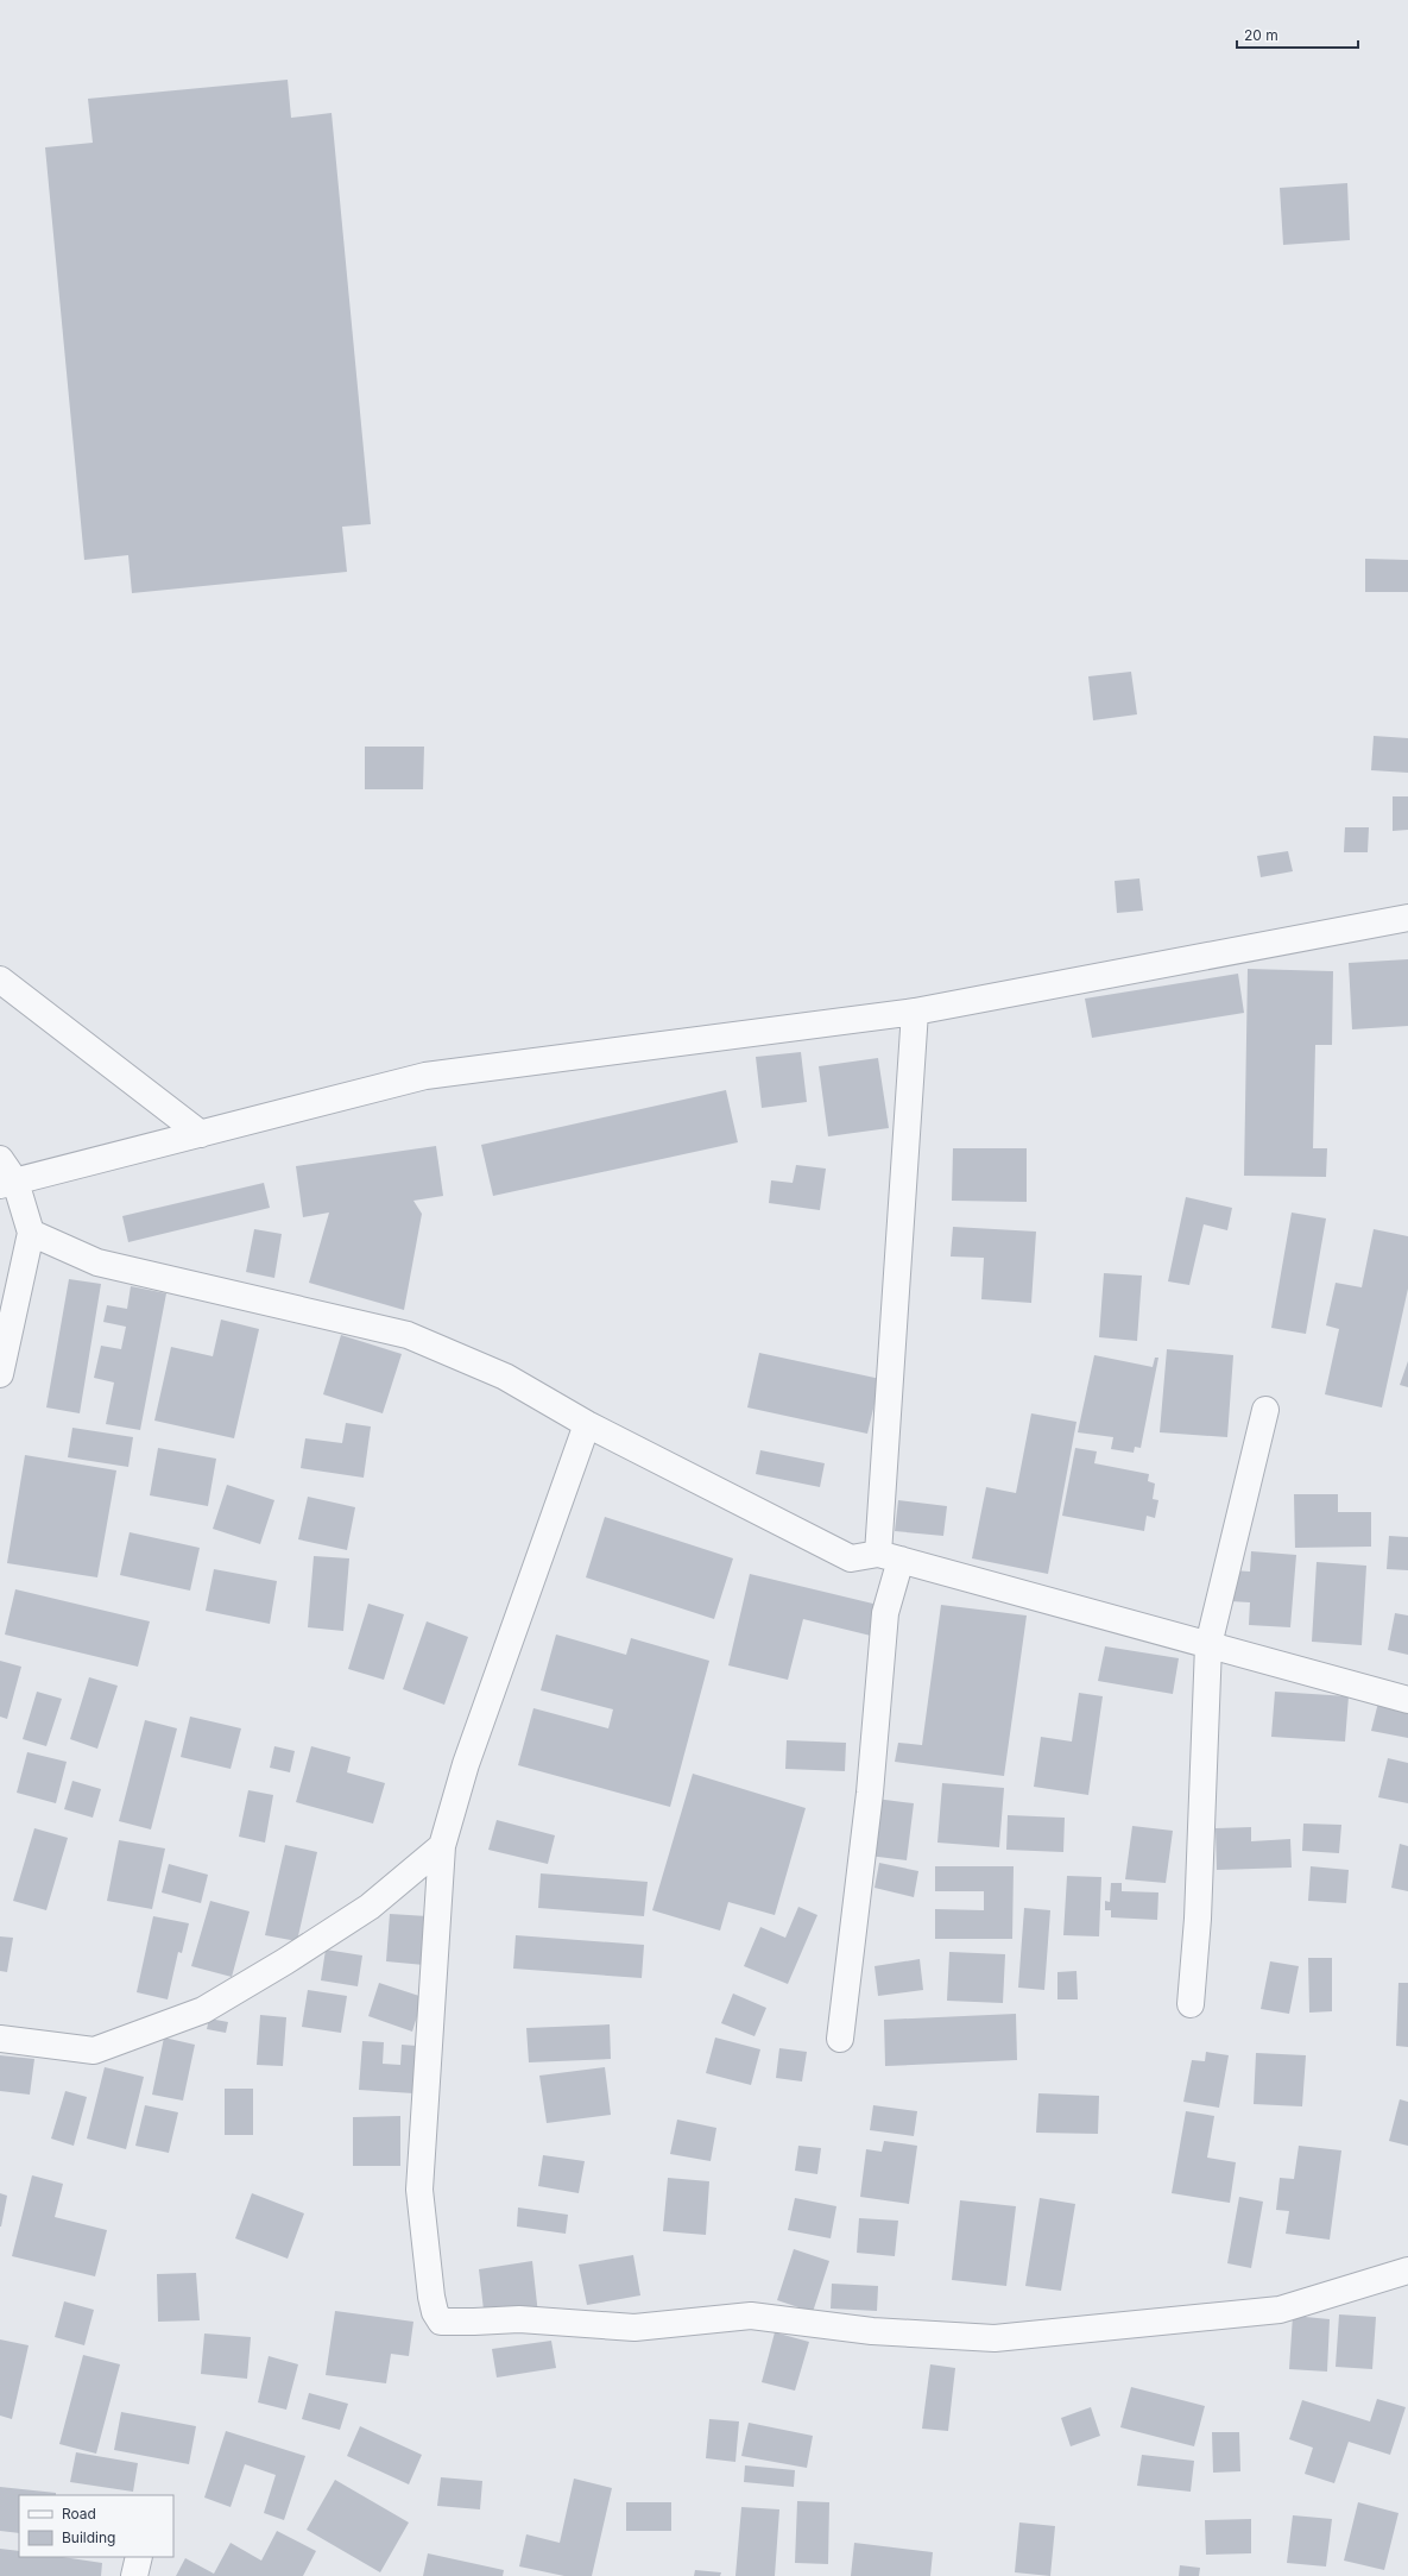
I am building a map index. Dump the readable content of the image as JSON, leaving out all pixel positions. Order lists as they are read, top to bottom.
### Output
{
  "legend": ["Road", "Building"],
  "scale_bar": "20 m"
}
